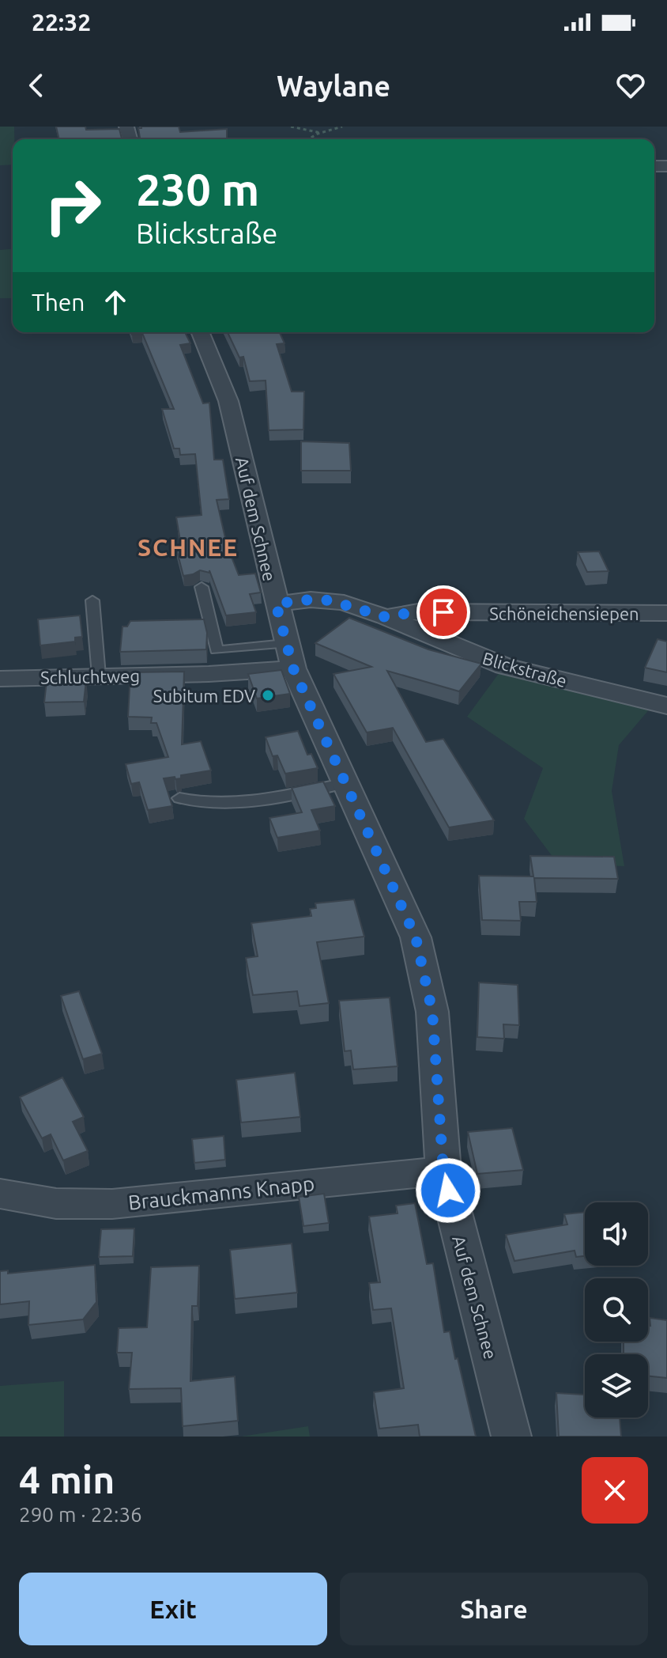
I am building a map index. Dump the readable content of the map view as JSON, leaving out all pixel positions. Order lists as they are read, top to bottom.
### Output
{
  "streets": {
    "street": [
      "Auf dem Schnee",
      "Schöneichensiepen",
      "Blickstraße",
      "Schluchtweg",
      "Brauckmanns Knapp"
    ]
  },
  "crossings": [
    ["Auf dem Schnee", "Blickstraße"],
    ["Auf dem Schnee", "Schluchtweg"],
    ["Auf dem Schnee", "Brauckmanns Knapp"],
    ["Schöneichensiepen", "Blickstraße"]
  ],
  "districts": ["SCHNEE"],
  "places": ["Subitum EDV"],
  "page": {
    "status": "22:32",
    "header": "Waylane",
    "turn": ["230 m", "Blickstraße"],
    "then": "Then",
    "heading": ["4 min", "290 m · 22:36"],
    "buttons": ["Exit", "Share"]
  }
}
